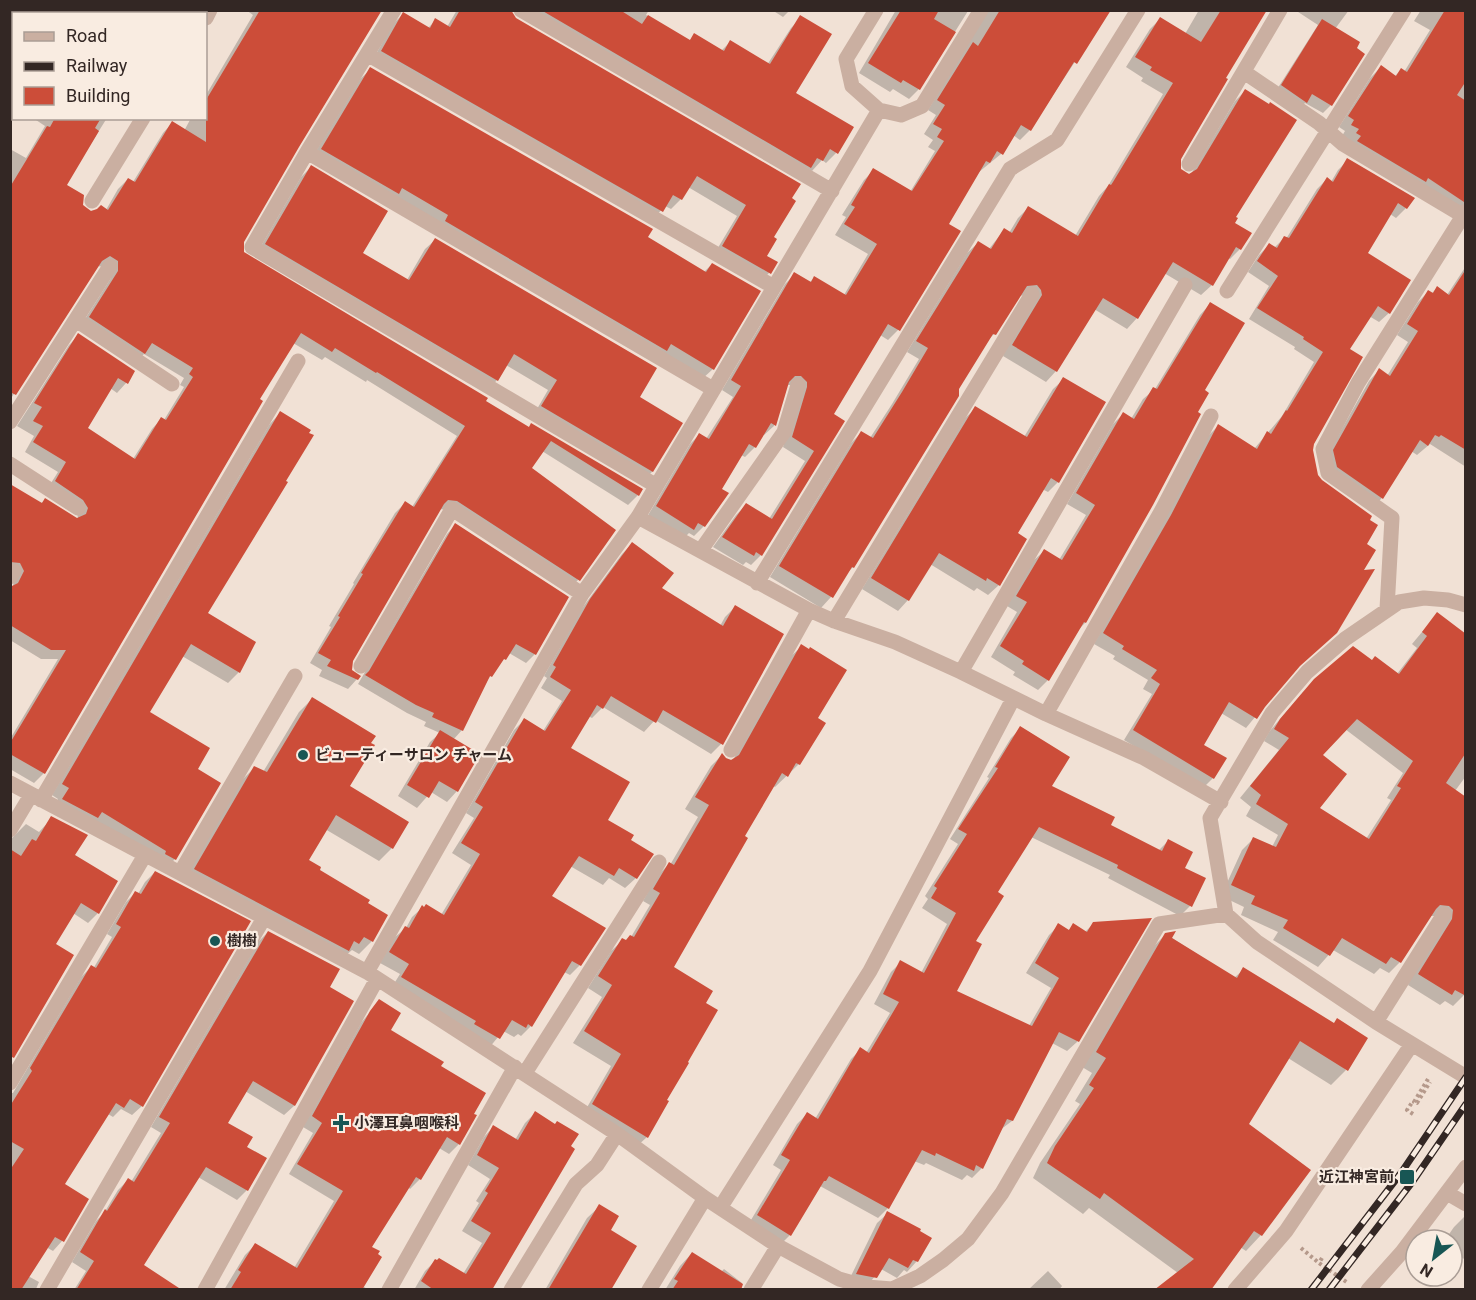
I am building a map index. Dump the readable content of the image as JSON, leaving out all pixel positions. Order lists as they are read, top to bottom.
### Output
{
  "places": {
    "other": ["ビューティーサロン チャーム", "樹樹"],
    "health": ["小澤耳鼻咽喉科"],
    "transit": ["近江神宮前"]
  },
  "legend": ["Road", "Railway", "Building"],
  "north": "bottom left"
}
